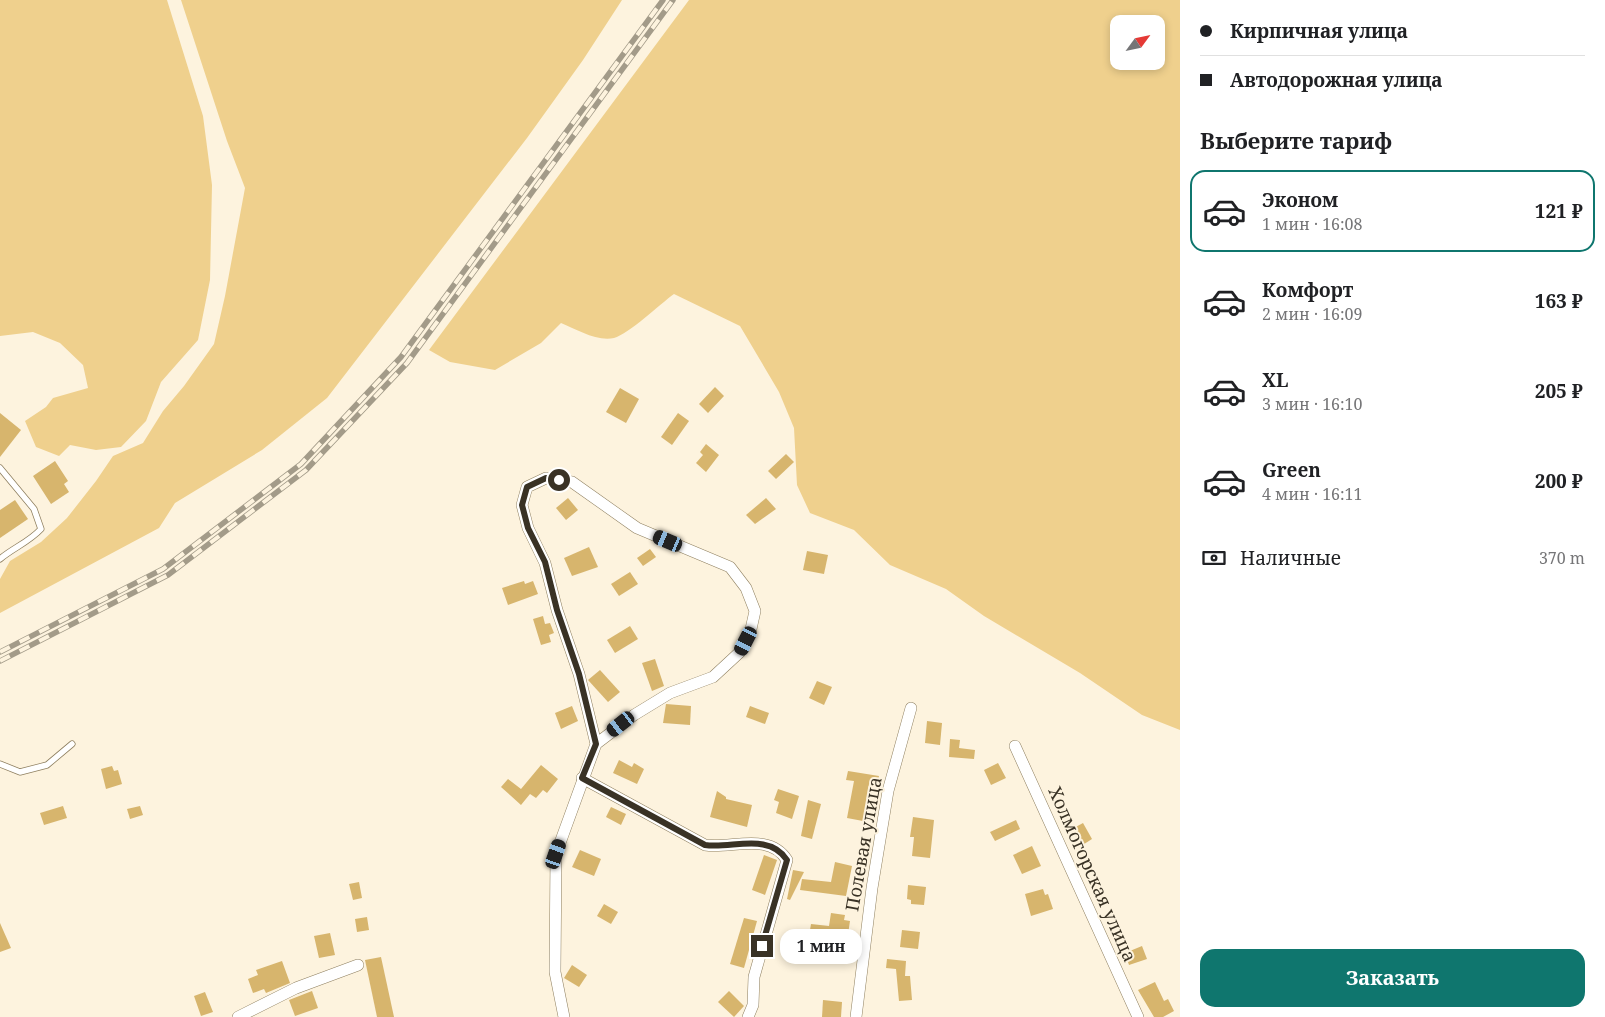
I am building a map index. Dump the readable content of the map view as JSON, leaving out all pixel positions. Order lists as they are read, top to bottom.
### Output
{
  "streets": {
    "street": ["Полевая улица", "Холмогорская улица"]
  },
  "north": "top right",
  "page": {
    "banner": ["Кирпичная улица", "Автодорожная улица"],
    "heading": "Выберите тариф",
    "list": [
      {
        "name": "Эконом",
        "note": "1 мин · 16:08",
        "value": "121 ₽"
      },
      {
        "name": "Комфорт",
        "note": "2 мин · 16:09",
        "value": "163 ₽"
      },
      {
        "name": "XL",
        "note": "3 мин · 16:10",
        "value": "205 ₽"
      },
      {
        "name": "Green",
        "note": "4 мин · 16:11",
        "value": "200 ₽"
      }
    ],
    "pay": ["Наличные", "370 m"],
    "bubble": "1 мин",
    "buttons": "Заказать"
  }
}
